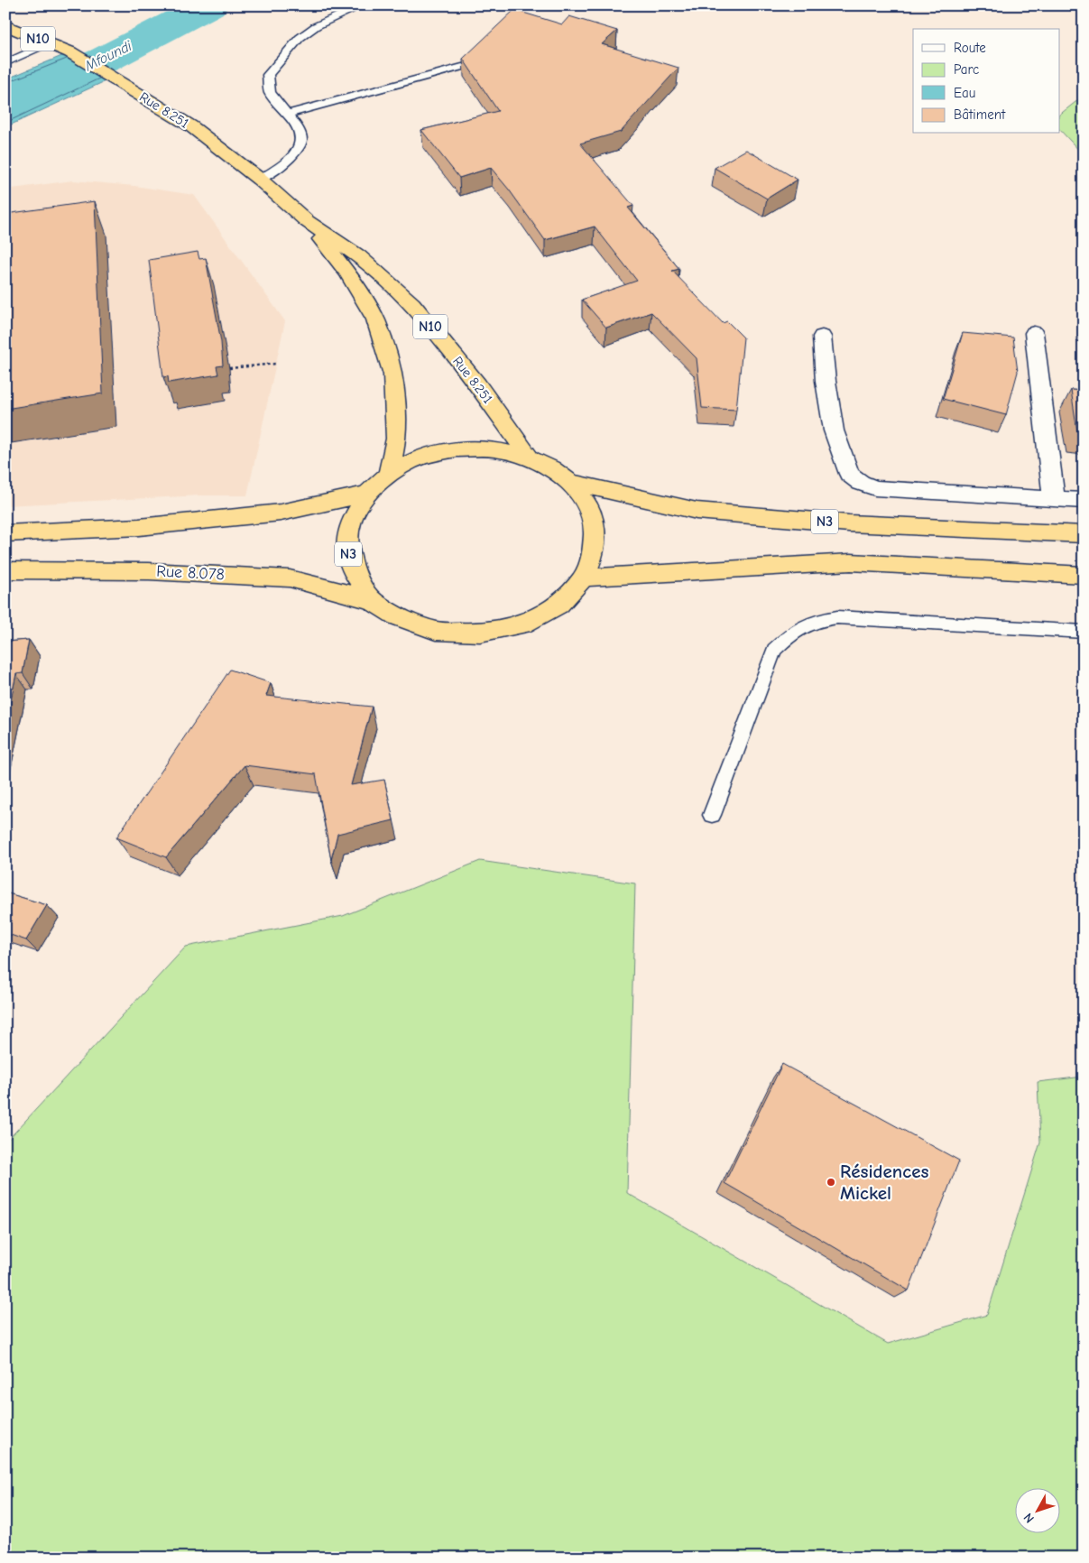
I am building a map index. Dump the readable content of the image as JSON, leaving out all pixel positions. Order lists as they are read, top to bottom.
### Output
{
  "streets": {
    "highway": [
      "N10",
      "Rue 8.251",
      "N3",
      "Rue 8.078"
    ]
  },
  "crossings": [
    ["Rue 8.251", "N3"],
    ["N3", "Rue 8.078"]
  ],
  "water": ["Mfoundi"],
  "places": ["Résidences Mickel"],
  "legend": [
    "Route",
    "Parc",
    "Eau",
    "Bâtiment"
  ],
  "north": "bottom left"
}
